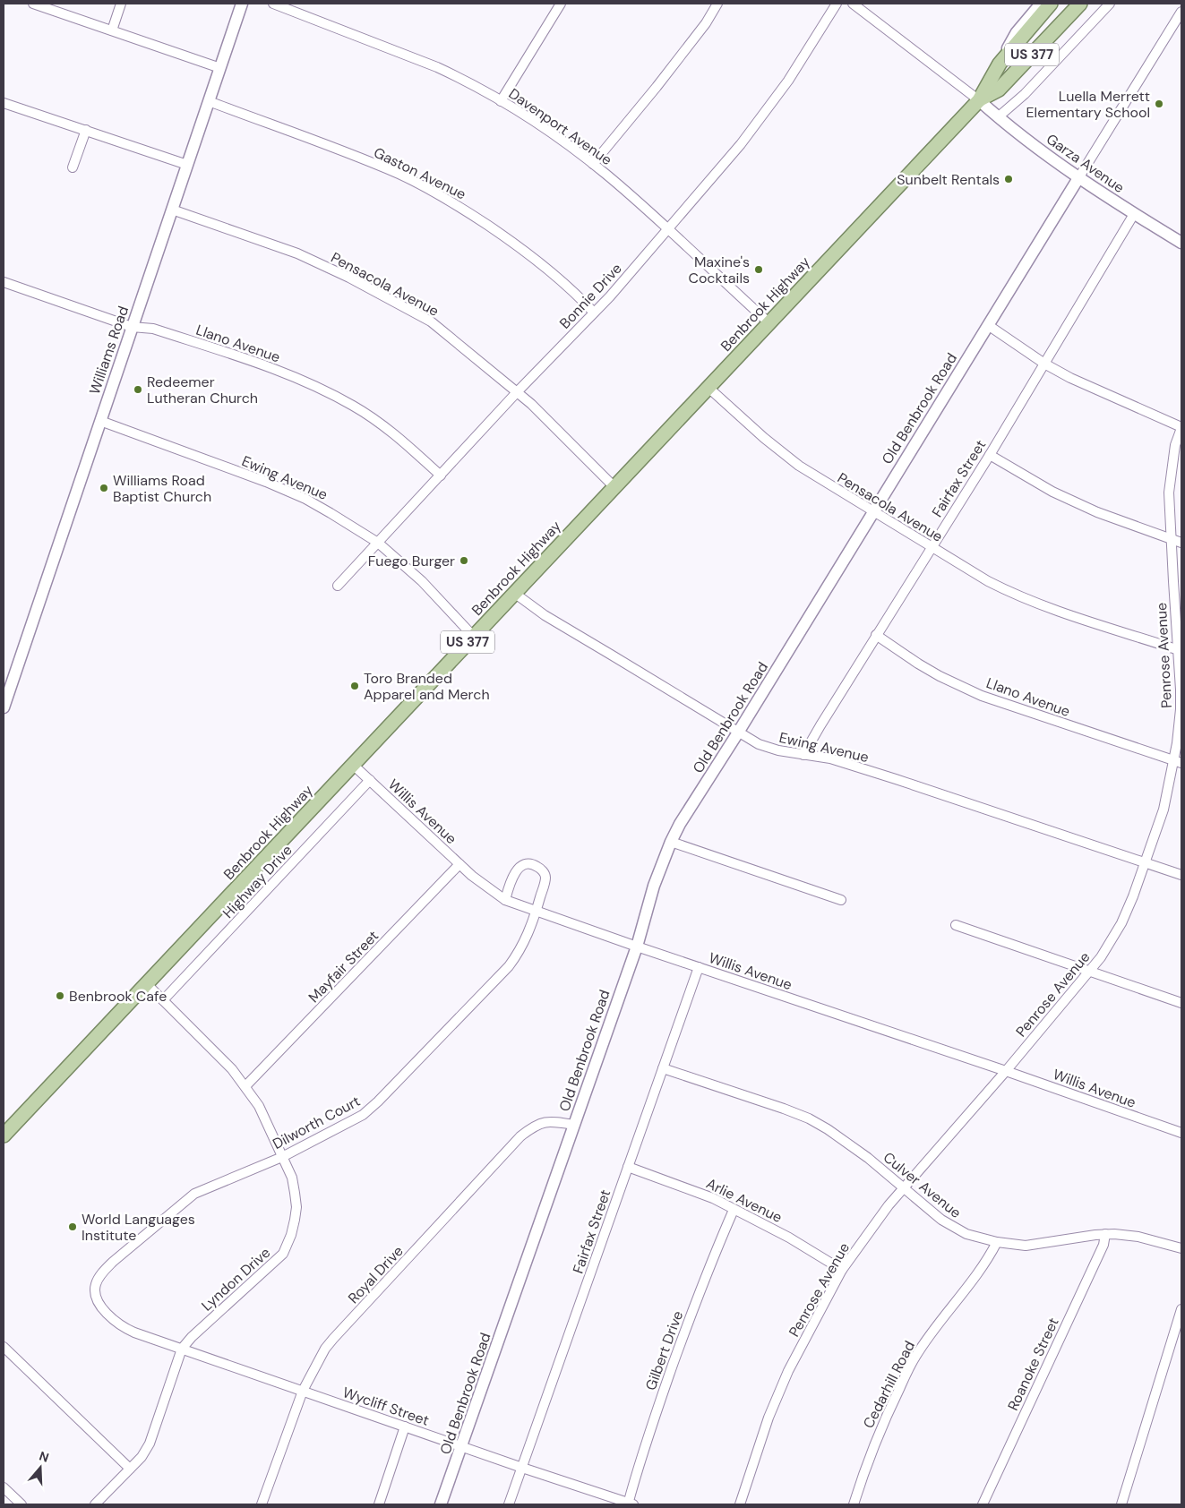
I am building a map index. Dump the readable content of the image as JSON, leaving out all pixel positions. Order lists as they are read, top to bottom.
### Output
{
  "streets": {
    "main road": ["US 377", "Benbrook Highway"],
    "street": [
      "Davenport Avenue",
      "Garza Avenue",
      "Gaston Avenue",
      "Pensacola Avenue",
      "Bonnie Drive",
      "Llano Avenue",
      "Williams Road",
      "Old Benbrook Road",
      "Ewing Avenue",
      "Fairfax Street",
      "Penrose Avenue",
      "Willis Avenue",
      "Highway Drive",
      "Mayfair Street",
      "Dilworth Court",
      "Culver Avenue",
      "Arlie Avenue",
      "Royal Drive",
      "Lyndon Drive",
      "Gilbert Drive",
      "Roanoke Street",
      "Cedarhill Road",
      "Wycliff Street"
    ]
  },
  "crossings": [
    ["Davenport Avenue", "Bonnie Drive"],
    ["Davenport Avenue", "Benbrook Highway"],
    ["Garza Avenue", "Benbrook Highway"],
    ["Garza Avenue", "Old Benbrook Road"],
    ["Garza Avenue", "Fairfax Street"],
    ["Gaston Avenue", "Bonnie Drive"],
    ["Gaston Avenue", "Williams Road"],
    ["Pensacola Avenue", "Bonnie Drive"],
    ["Pensacola Avenue", "Benbrook Highway"],
    ["Pensacola Avenue", "Williams Road"],
    ["Pensacola Avenue", "Old Benbrook Road"],
    ["Pensacola Avenue", "Fairfax Street"],
    ["Pensacola Avenue", "Penrose Avenue"],
    ["Bonnie Drive", "Llano Avenue"],
    ["Bonnie Drive", "Ewing Avenue"],
    ["Benbrook Highway", "Ewing Avenue"],
    ["Benbrook Highway", "Willis Avenue"],
    ["Benbrook Highway", "Lyndon Drive"],
    ["Llano Avenue", "Williams Road"],
    ["Llano Avenue", "Fairfax Street"],
    ["Llano Avenue", "Penrose Avenue"],
    ["Williams Road", "Ewing Avenue"],
    ["Old Benbrook Road", "Ewing Avenue"],
    ["Old Benbrook Road", "Willis Avenue"],
    ["Old Benbrook Road", "Royal Drive"],
    ["Old Benbrook Road", "Wycliff Street"],
    ["Ewing Avenue", "Fairfax Street"],
    ["Ewing Avenue", "Penrose Avenue"],
    ["Fairfax Street", "Willis Avenue"],
    ["Fairfax Street", "Culver Avenue"],
    ["Fairfax Street", "Arlie Avenue"],
    ["Fairfax Street", "Wycliff Street"],
    ["Penrose Avenue", "Willis Avenue"],
    ["Penrose Avenue", "Culver Avenue"],
    ["Penrose Avenue", "Arlie Avenue"],
    ["Willis Avenue", "Highway Drive"],
    ["Willis Avenue", "Mayfair Street"],
    ["Willis Avenue", "Dilworth Court"],
    ["Highway Drive", "Lyndon Drive"],
    ["Mayfair Street", "Lyndon Drive"],
    ["Dilworth Court", "Lyndon Drive"],
    ["Dilworth Court", "Wycliff Street"],
    ["Culver Avenue", "Roanoke Street"],
    ["Culver Avenue", "Cedarhill Road"],
    ["Arlie Avenue", "Gilbert Drive"],
    ["Royal Drive", "Wycliff Street"],
    ["Lyndon Drive", "Wycliff Street"],
    ["Gilbert Drive", "Wycliff Street"]
  ],
  "places": [
    "Luella Merrett Elementary School",
    "Sunbelt Rentals",
    "Maxine's Cocktails",
    "Redeemer Lutheran Church",
    "Williams Road Baptist Church",
    "Fuego Burger",
    "Toro Branded Apparel and Merch",
    "Benbrook Cafe",
    "World Languages Institute"
  ],
  "north": "top"
}
